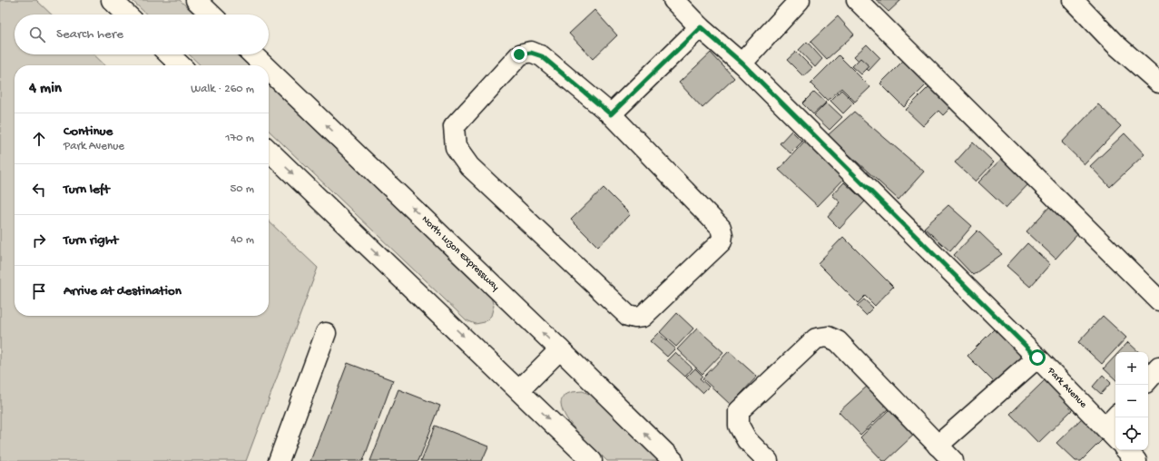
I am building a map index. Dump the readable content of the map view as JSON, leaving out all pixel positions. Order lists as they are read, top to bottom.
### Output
{
  "streets": {
    "main road": ["North Luzon Expressway", "Park Avenue"]
  },
  "page": {
    "search": "Search here",
    "heading": ["4 min", "Walk · 260 m"],
    "list": [
      ["Continue", "Park Avenue", "170 m"],
      ["Turn left", "50 m"],
      ["Turn right", "40 m"],
      "Arrive at destination"
    ],
    "map_buttons": ["+", "−"]
  }
}
